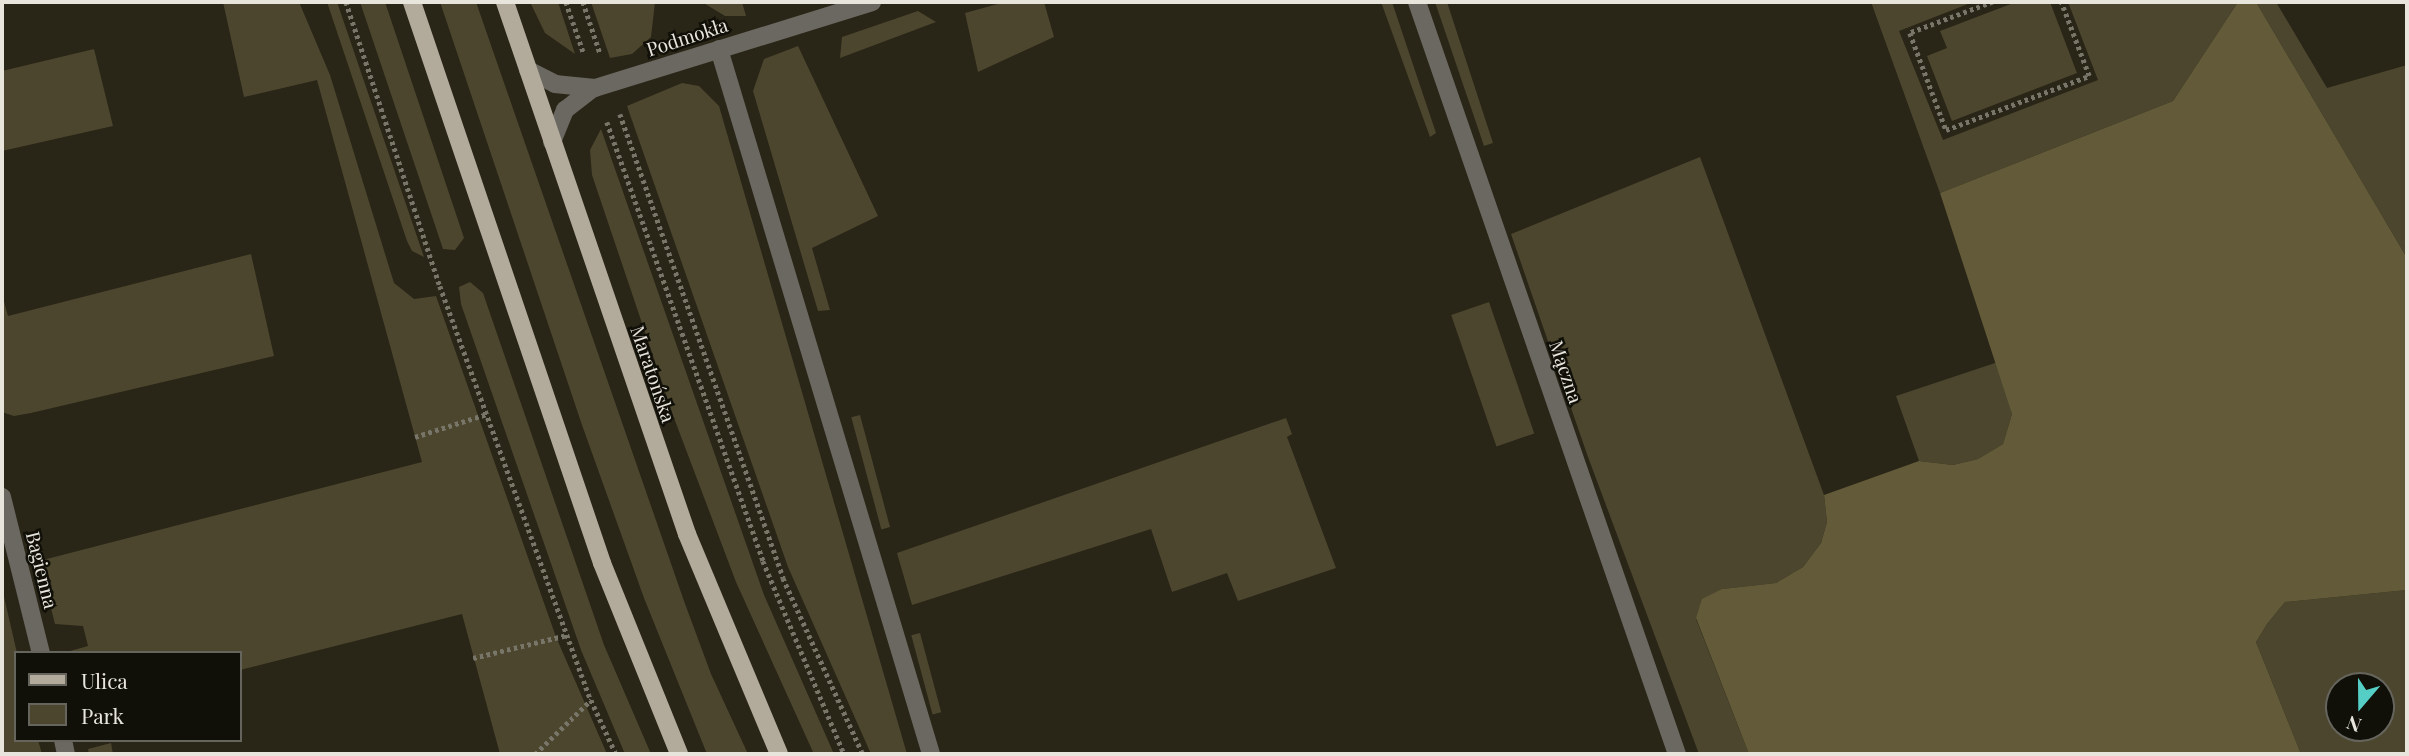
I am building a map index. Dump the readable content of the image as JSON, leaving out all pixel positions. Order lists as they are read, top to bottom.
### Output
{
  "streets": {
    "main road": ["Maratońska"],
    "street": ["Podmokła", "Mączna", "Bagienna"]
  },
  "crossings": [
    ["Podmokła", "Maratońska"]
  ],
  "legend": ["Ulica", "Park"],
  "north": "bottom"
}
